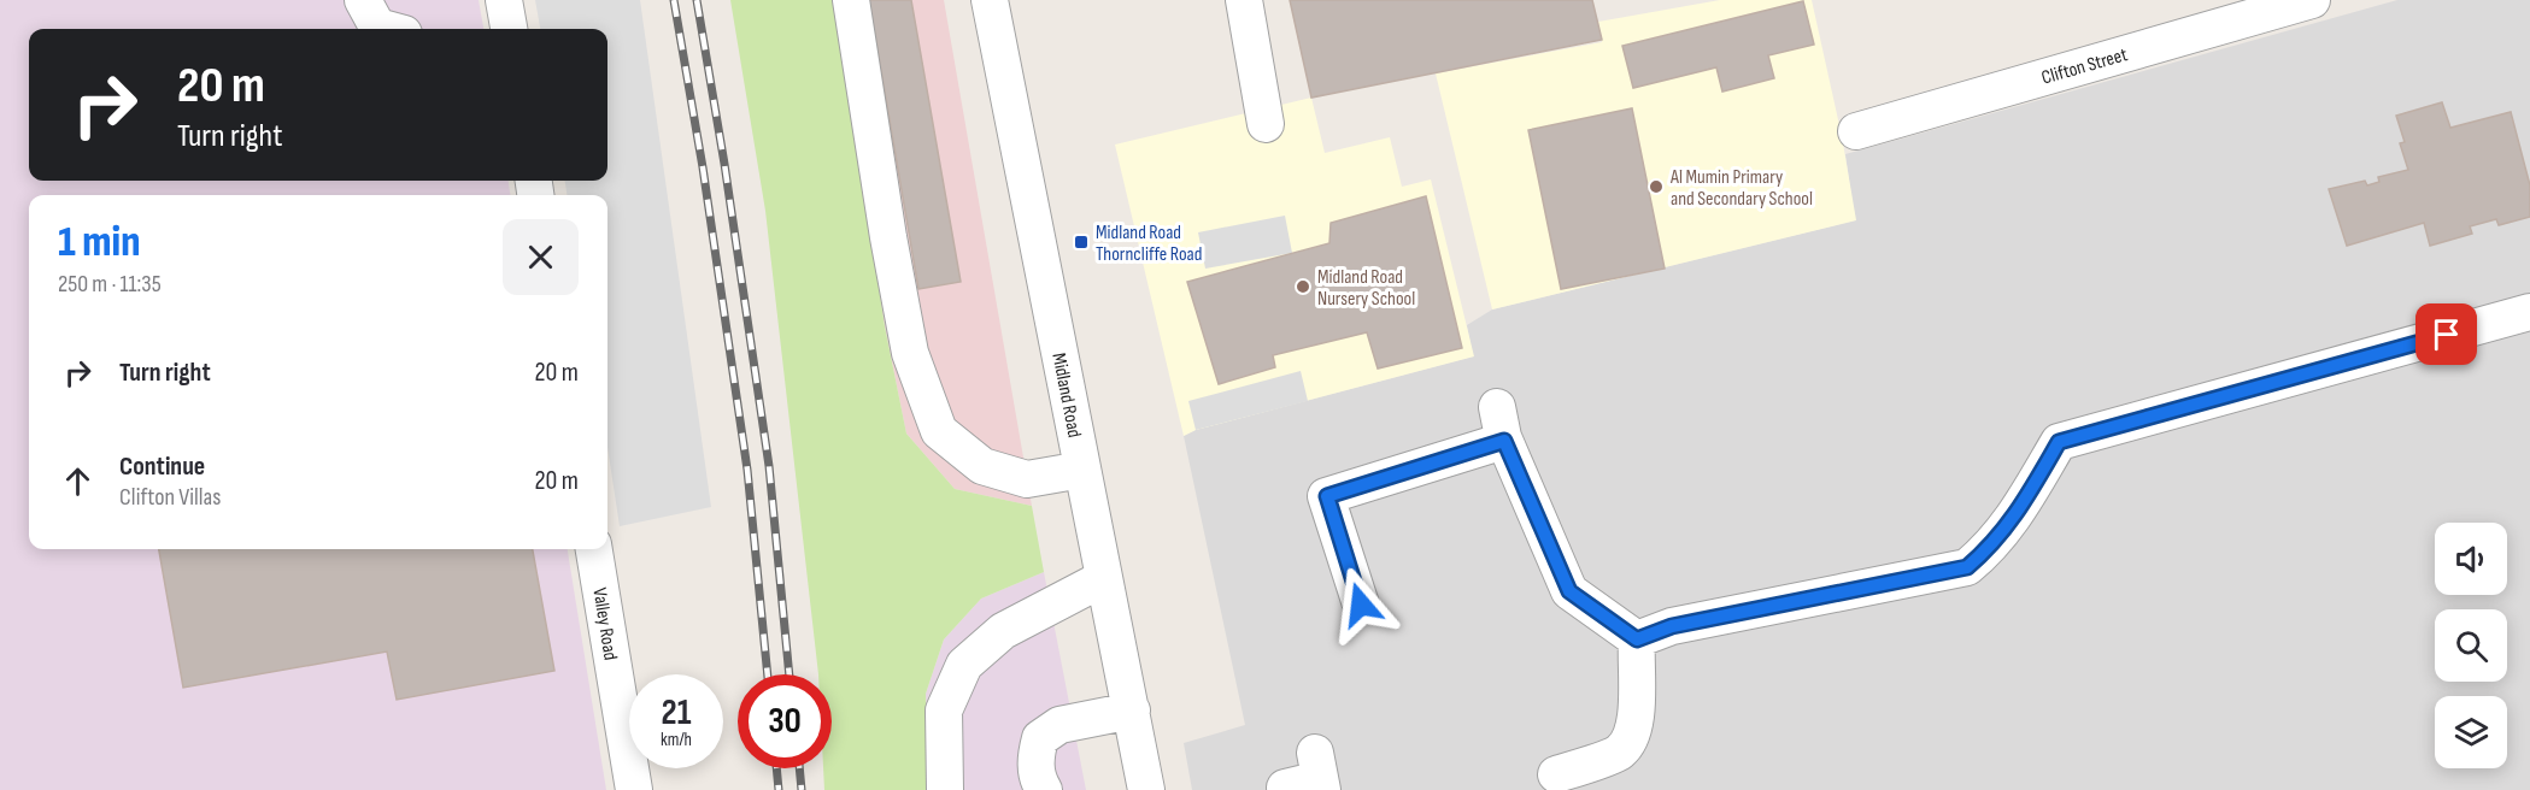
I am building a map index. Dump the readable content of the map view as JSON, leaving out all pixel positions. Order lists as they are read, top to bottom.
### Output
{
  "streets": {
    "street": ["Clifton Street", "Midland Road", "Valley Road"]
  },
  "places": {
    "other": ["Al Mumin Primary and Secondary School", "Midland Road Nursery School"],
    "transit": ["Midland Road Thorncliffe Road"]
  },
  "page": {
    "turn": ["20 m", "Turn right"],
    "heading": ["1 min", "250 m · 11:35"],
    "list": [
      {
        "name": "Turn right",
        "value": "20 m"
      },
      {
        "name": "Continue",
        "note": "Clifton Villas",
        "value": "20 m"
      }
    ],
    "speed": "21 km/h",
    "limit": "30"
  }
}
